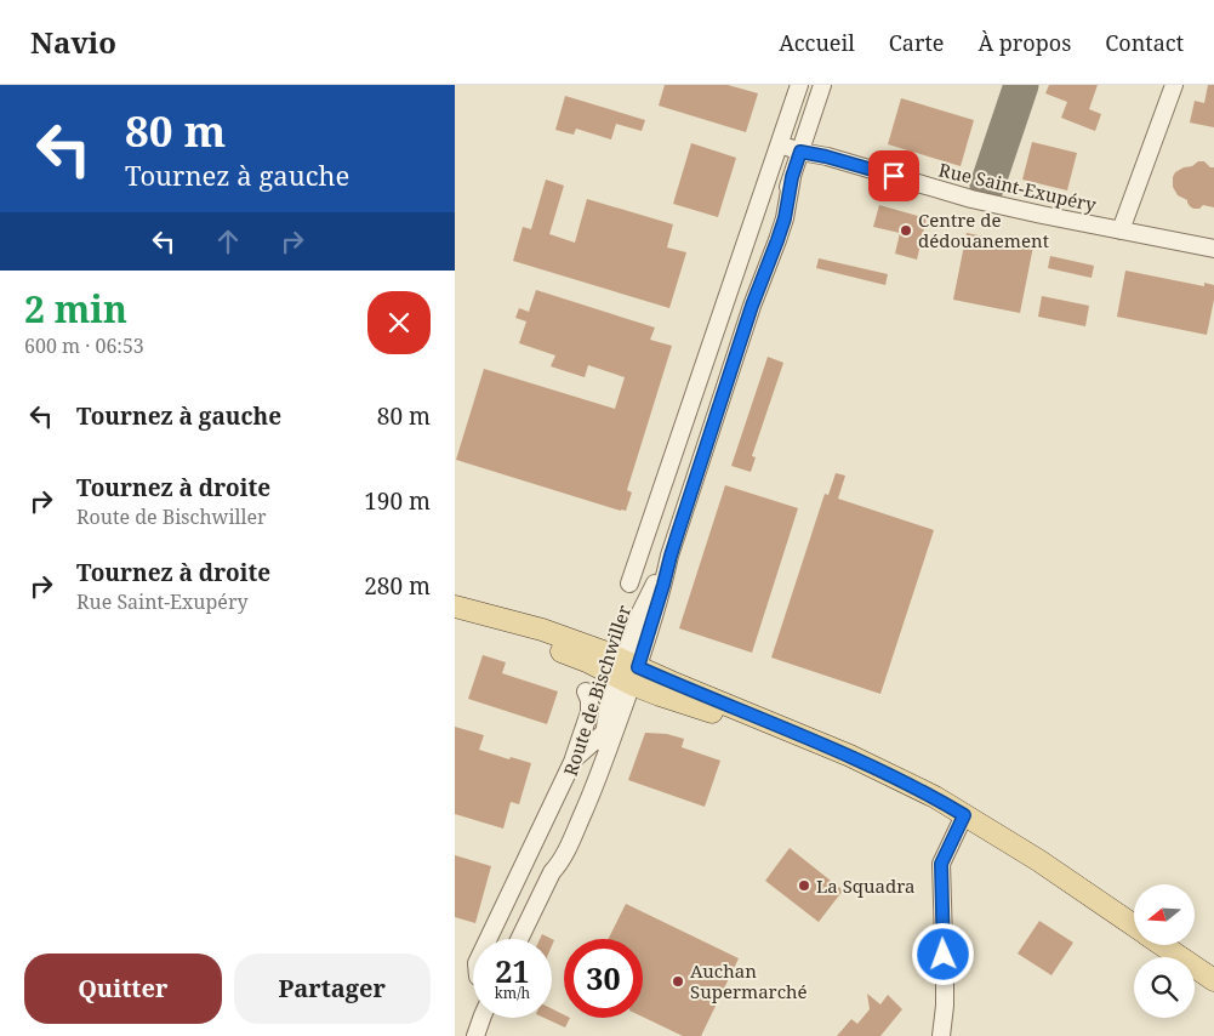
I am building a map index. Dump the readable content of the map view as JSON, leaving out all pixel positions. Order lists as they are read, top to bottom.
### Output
{
  "streets": {
    "street": ["Rue Saint-Exupéry", "Route de Bischwiller"]
  },
  "crossings": [
    ["Rue Saint-Exupéry", "Route de Bischwiller"]
  ],
  "places": ["Centre de dédouanement", "La Squadra", "Auchan Supermarché"],
  "north": "left",
  "page": {
    "header": "Navio",
    "nav": [
      "Accueil",
      "Carte",
      "À propos",
      "Contact"
    ],
    "turn": ["80 m", "Tournez à gauche"],
    "heading": ["2 min", "600 m · 06:53"],
    "list": [
      {
        "name": "Tournez à gauche",
        "value": "80 m"
      },
      {
        "name": "Tournez à droite",
        "note": "Route de Bischwiller",
        "value": "190 m"
      },
      {
        "name": "Tournez à droite",
        "note": "Rue Saint-Exupéry",
        "value": "280 m"
      }
    ],
    "speed": "21 km/h",
    "limit": "30",
    "buttons": ["Quitter", "Partager"]
  }
}
